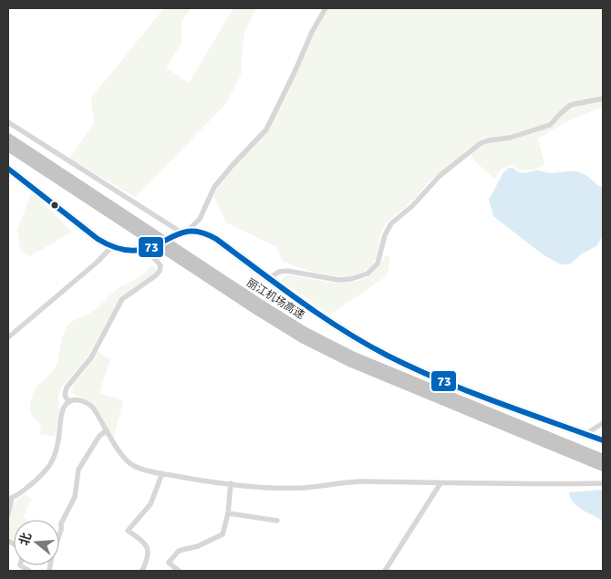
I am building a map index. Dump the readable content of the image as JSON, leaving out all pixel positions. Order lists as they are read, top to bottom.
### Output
{
  "streets": {
    "highway": ["丽江机场高速"]
  },
  "lines": ["transit line 73"],
  "north": "left"
}
